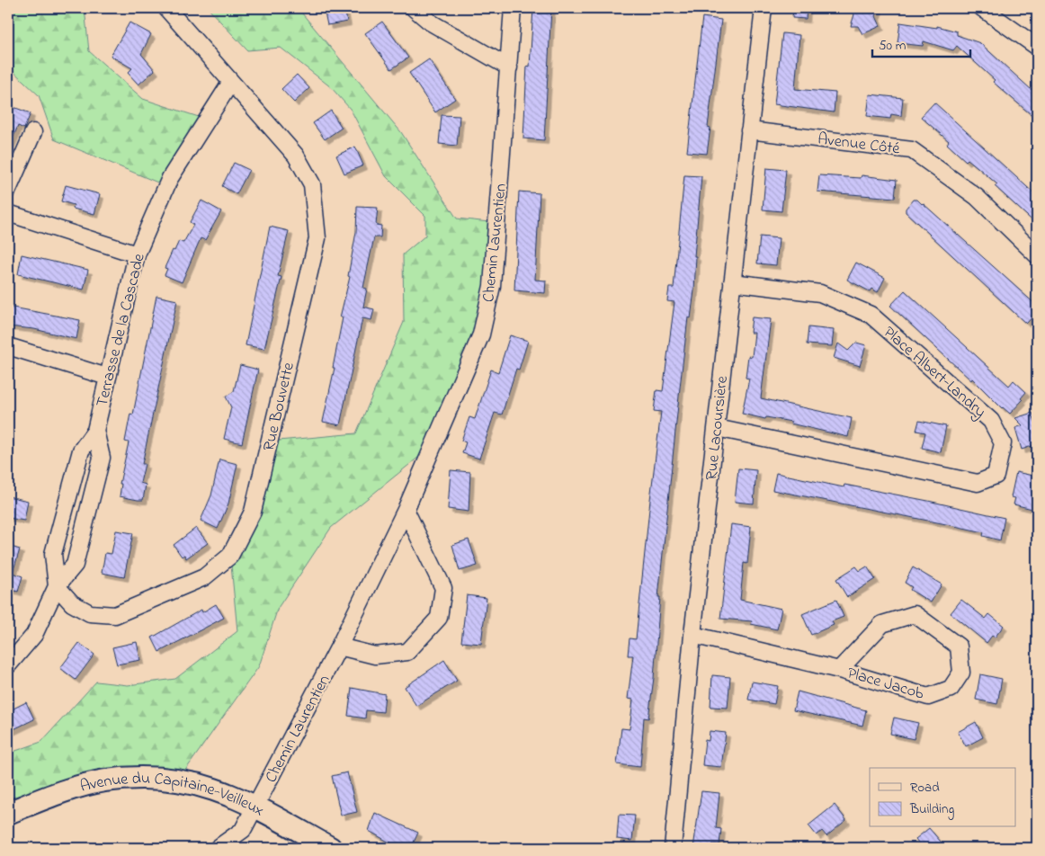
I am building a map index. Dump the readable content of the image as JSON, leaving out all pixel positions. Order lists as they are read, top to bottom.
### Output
{
  "streets": {
    "street": [
      "Avenue Côté",
      "Chemin Laurentien",
      "Terrasse de la Cascade",
      "Place Albert-Landry",
      "Rue Bouvette",
      "Rue Lacoursière",
      "Place Jacob",
      "Avenue du Capitaine-Veilleux"
    ]
  },
  "crossings": [
    ["Avenue Côté", "Rue Lacoursière"],
    ["Chemin Laurentien", "Avenue du Capitaine-Veilleux"],
    ["Terrasse de la Cascade", "Rue Bouvette"],
    ["Place Albert-Landry", "Rue Lacoursière"],
    ["Rue Lacoursière", "Place Jacob"]
  ],
  "legend": ["Road", "Building"],
  "scale_bar": "50 m"
}
